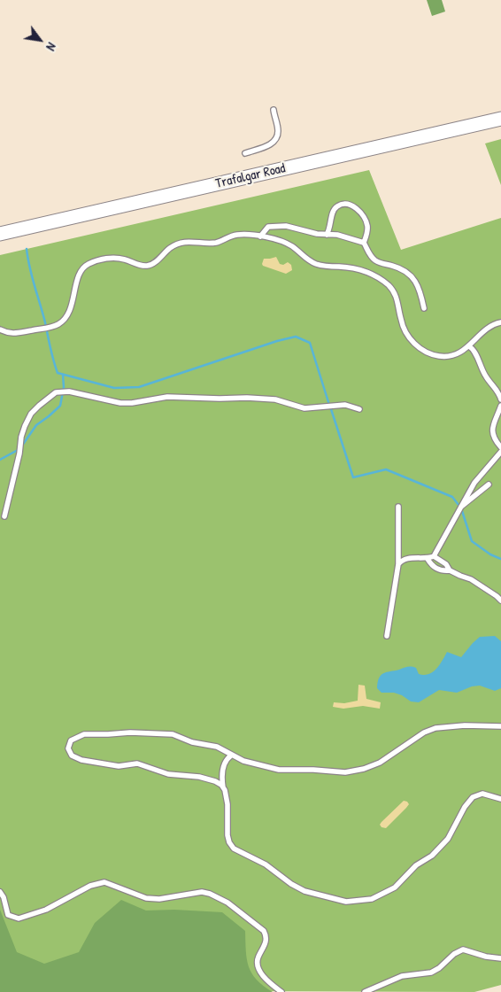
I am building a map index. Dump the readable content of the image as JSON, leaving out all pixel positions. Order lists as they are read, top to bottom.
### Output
{
  "streets": {
    "main road": ["Trafalgar Road"]
  },
  "north": "bottom right"
}
